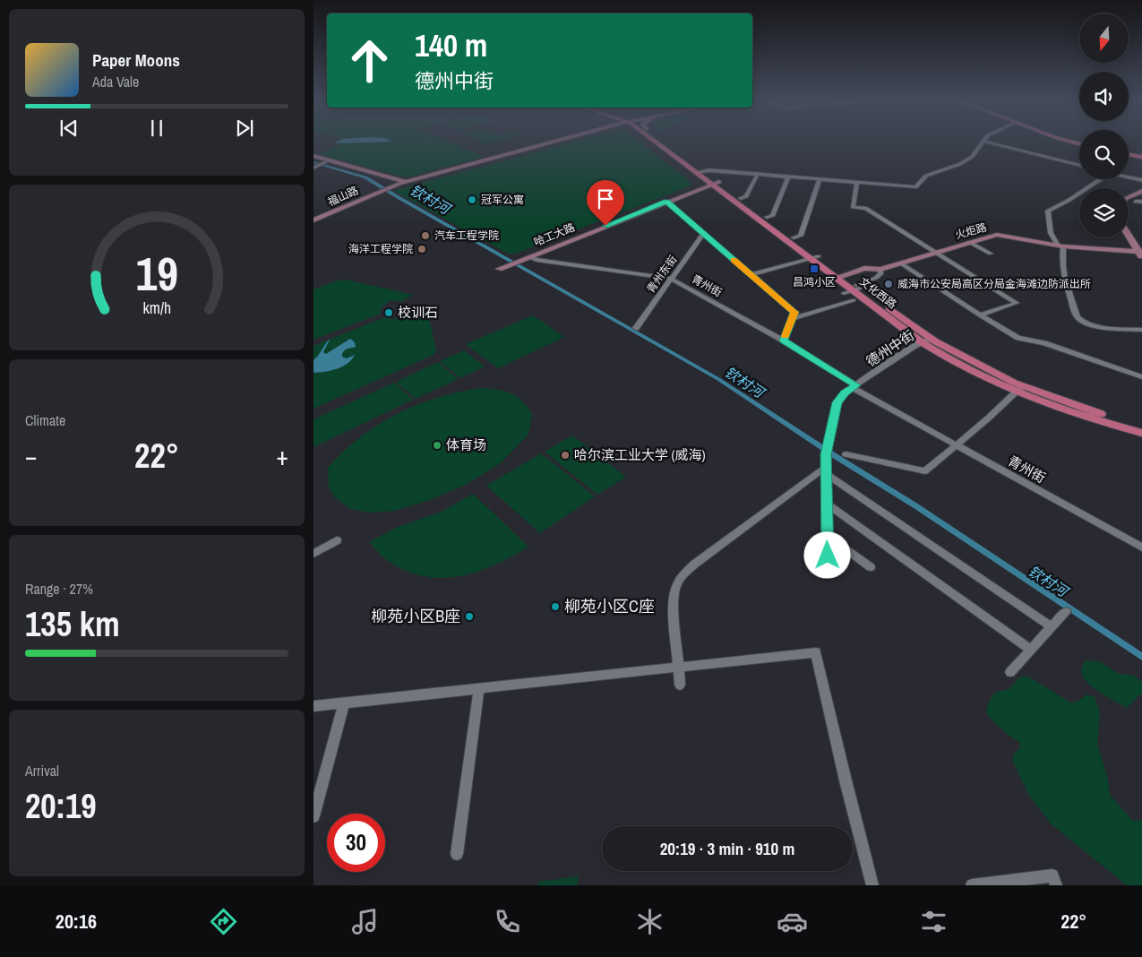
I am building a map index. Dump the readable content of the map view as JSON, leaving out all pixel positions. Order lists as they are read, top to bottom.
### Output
{
  "streets": {
    "main road": [
      "福山路",
      "火炬路",
      "哈工大路",
      "文化西路"
    ],
    "street": ["青州东街", "青州街", "德州中街"]
  },
  "crossings": [
    ["火炬路", "文化西路"],
    ["哈工大路", "青州街"],
    ["哈工大路", "文化西路"],
    ["青州东街", "青州街"],
    ["青州街", "德州中街"],
    ["文化西路", "德州中街"]
  ],
  "water": ["钦村河"],
  "places": {
    "other": [
      "冠军公寓",
      "汽车工程学院",
      "海洋工程学院",
      "威海市公安局高区分局金海滩边防派出所",
      "校训石",
      "体育场",
      "哈尔滨工业大学 (威海)",
      "柳苑小区C座",
      "柳苑小区B座"
    ],
    "transit": ["昌鸿小区"]
  },
  "north": "bottom",
  "page": {
    "turn": ["140 m", "德州中街"],
    "song": ["Paper Moons", "Ada Vale"],
    "tile": [
      "Climate",
      ["Range · 27%", "135 km"],
      ["Arrival", "20:19"]
    ],
    "heat": ["−", "22°", "+"],
    "limit": "30",
    "trip": "20:19 · 3 min · 910 m",
    "tabs": ["20:16", "22°"],
    "gauge": ["19", "km/h"]
  }
}
